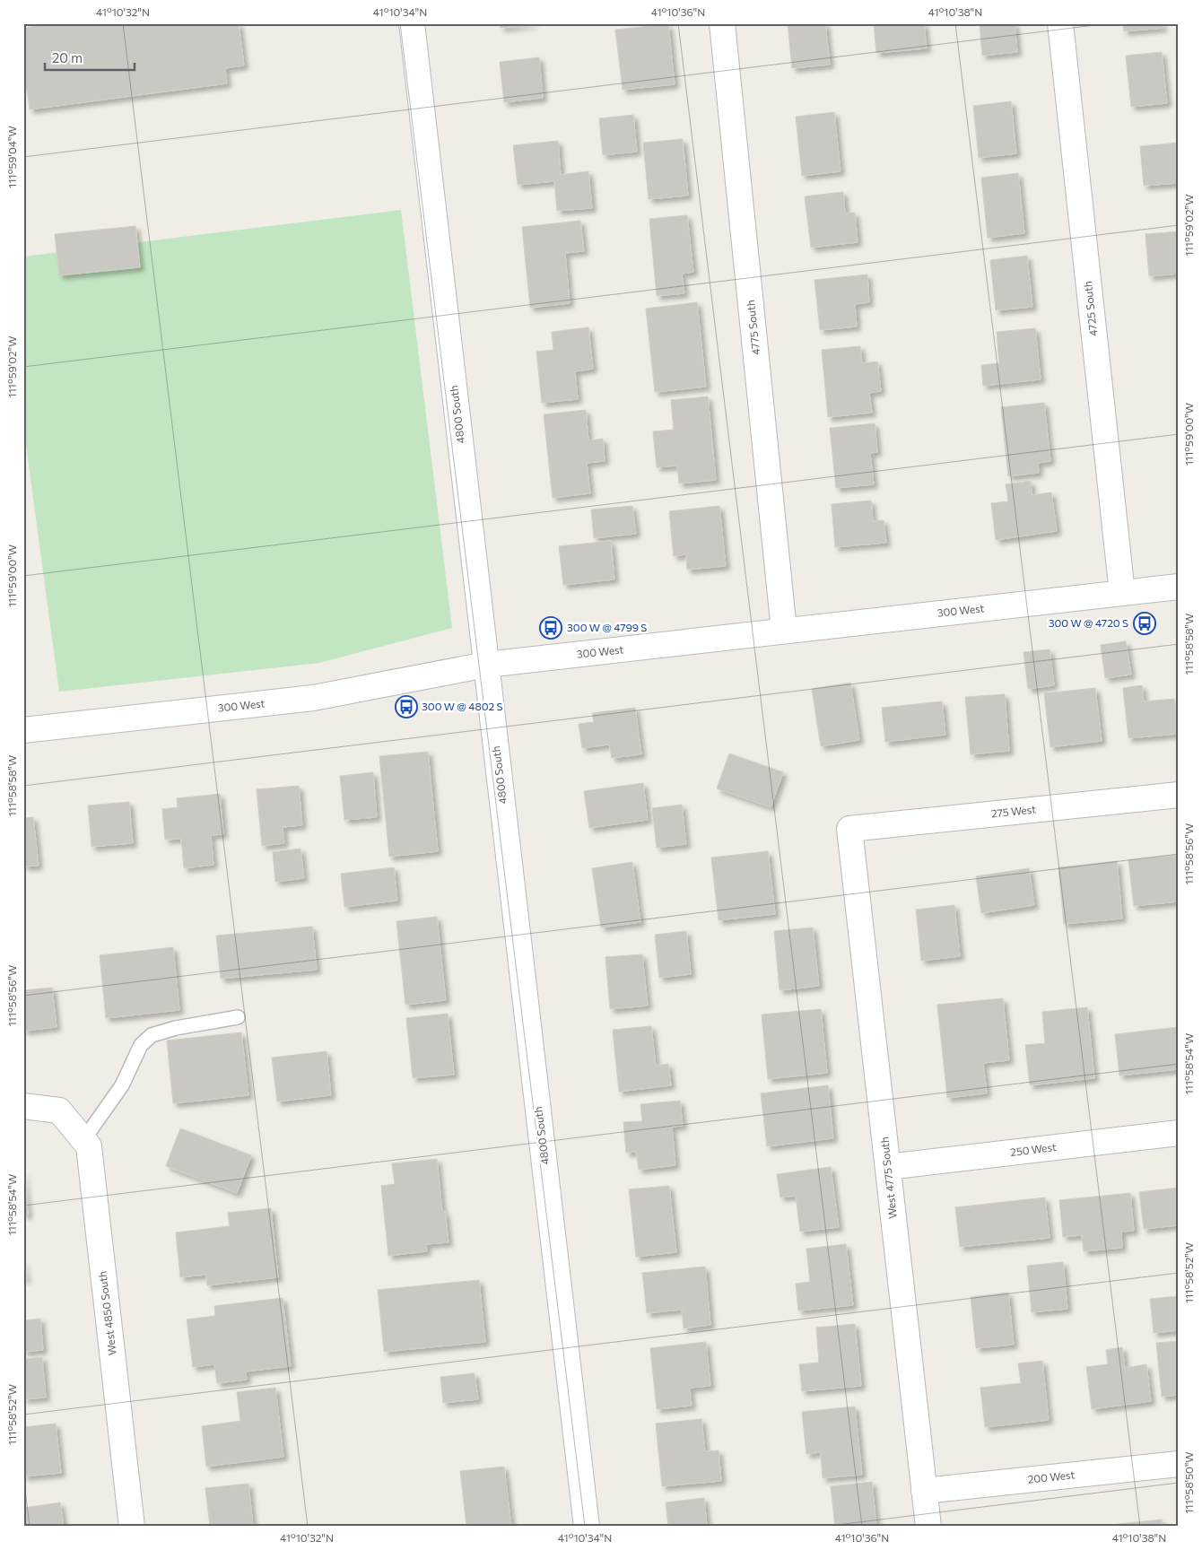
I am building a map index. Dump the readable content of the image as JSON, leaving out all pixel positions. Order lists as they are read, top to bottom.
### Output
{
  "streets": {
    "street": [
      "4725 South",
      "4775 South",
      "4800 South",
      "300 West",
      "275 West",
      "250 West",
      "West 4775 South",
      "West 4850 South",
      "200 West"
    ]
  },
  "crossings": [
    ["4725 South", "300 West"],
    ["4775 South", "300 West"],
    ["4800 South", "300 West"],
    ["275 West", "West 4775 South"],
    ["250 West", "West 4775 South"],
    ["West 4775 South", "200 West"]
  ],
  "places": {
    "bus stop": ["300 W @ 4720 S", "300 W @ 4799 S", "300 W @ 4802 S"]
  },
  "scale_bar": "20 m",
  "coordinates": [
    "41°10'32\"N",
    "41°10'34\"N",
    "41°10'36\"N",
    "41°10'38\"N",
    "111°59'04\"W",
    "111°59'02\"W",
    "111°59'00\"W",
    "111°58'58\"W",
    "111°58'56\"W",
    "111°58'54\"W",
    "111°58'52\"W",
    "111°58'50\"W"
  ]
}
